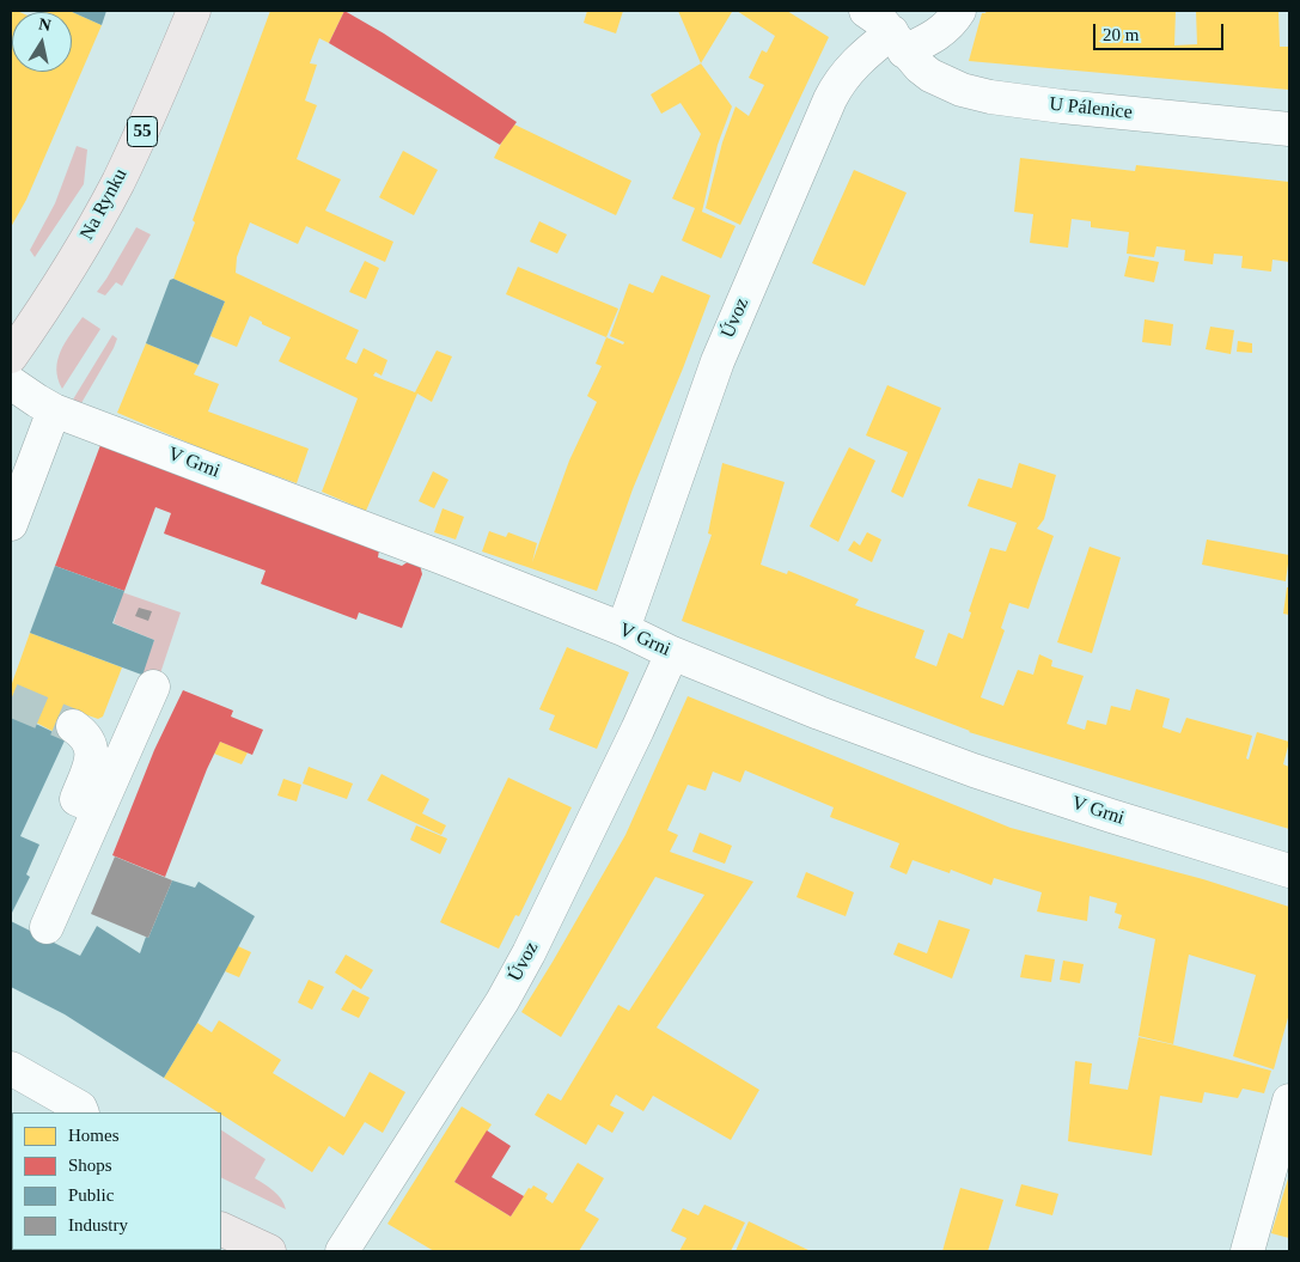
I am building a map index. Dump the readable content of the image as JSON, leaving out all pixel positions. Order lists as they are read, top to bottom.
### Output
{
  "streets": {
    "main road": ["55", "Na Rynku"],
    "street": ["U Pálenice", "Úvoz", "V Grni"]
  },
  "crossings": [
    ["U Pálenice", "Úvoz"],
    ["Úvoz", "V Grni"]
  ],
  "legend": [
    "Homes",
    "Shops",
    "Public",
    "Industry"
  ],
  "scale_bar": "20 m",
  "north": "top"
}
